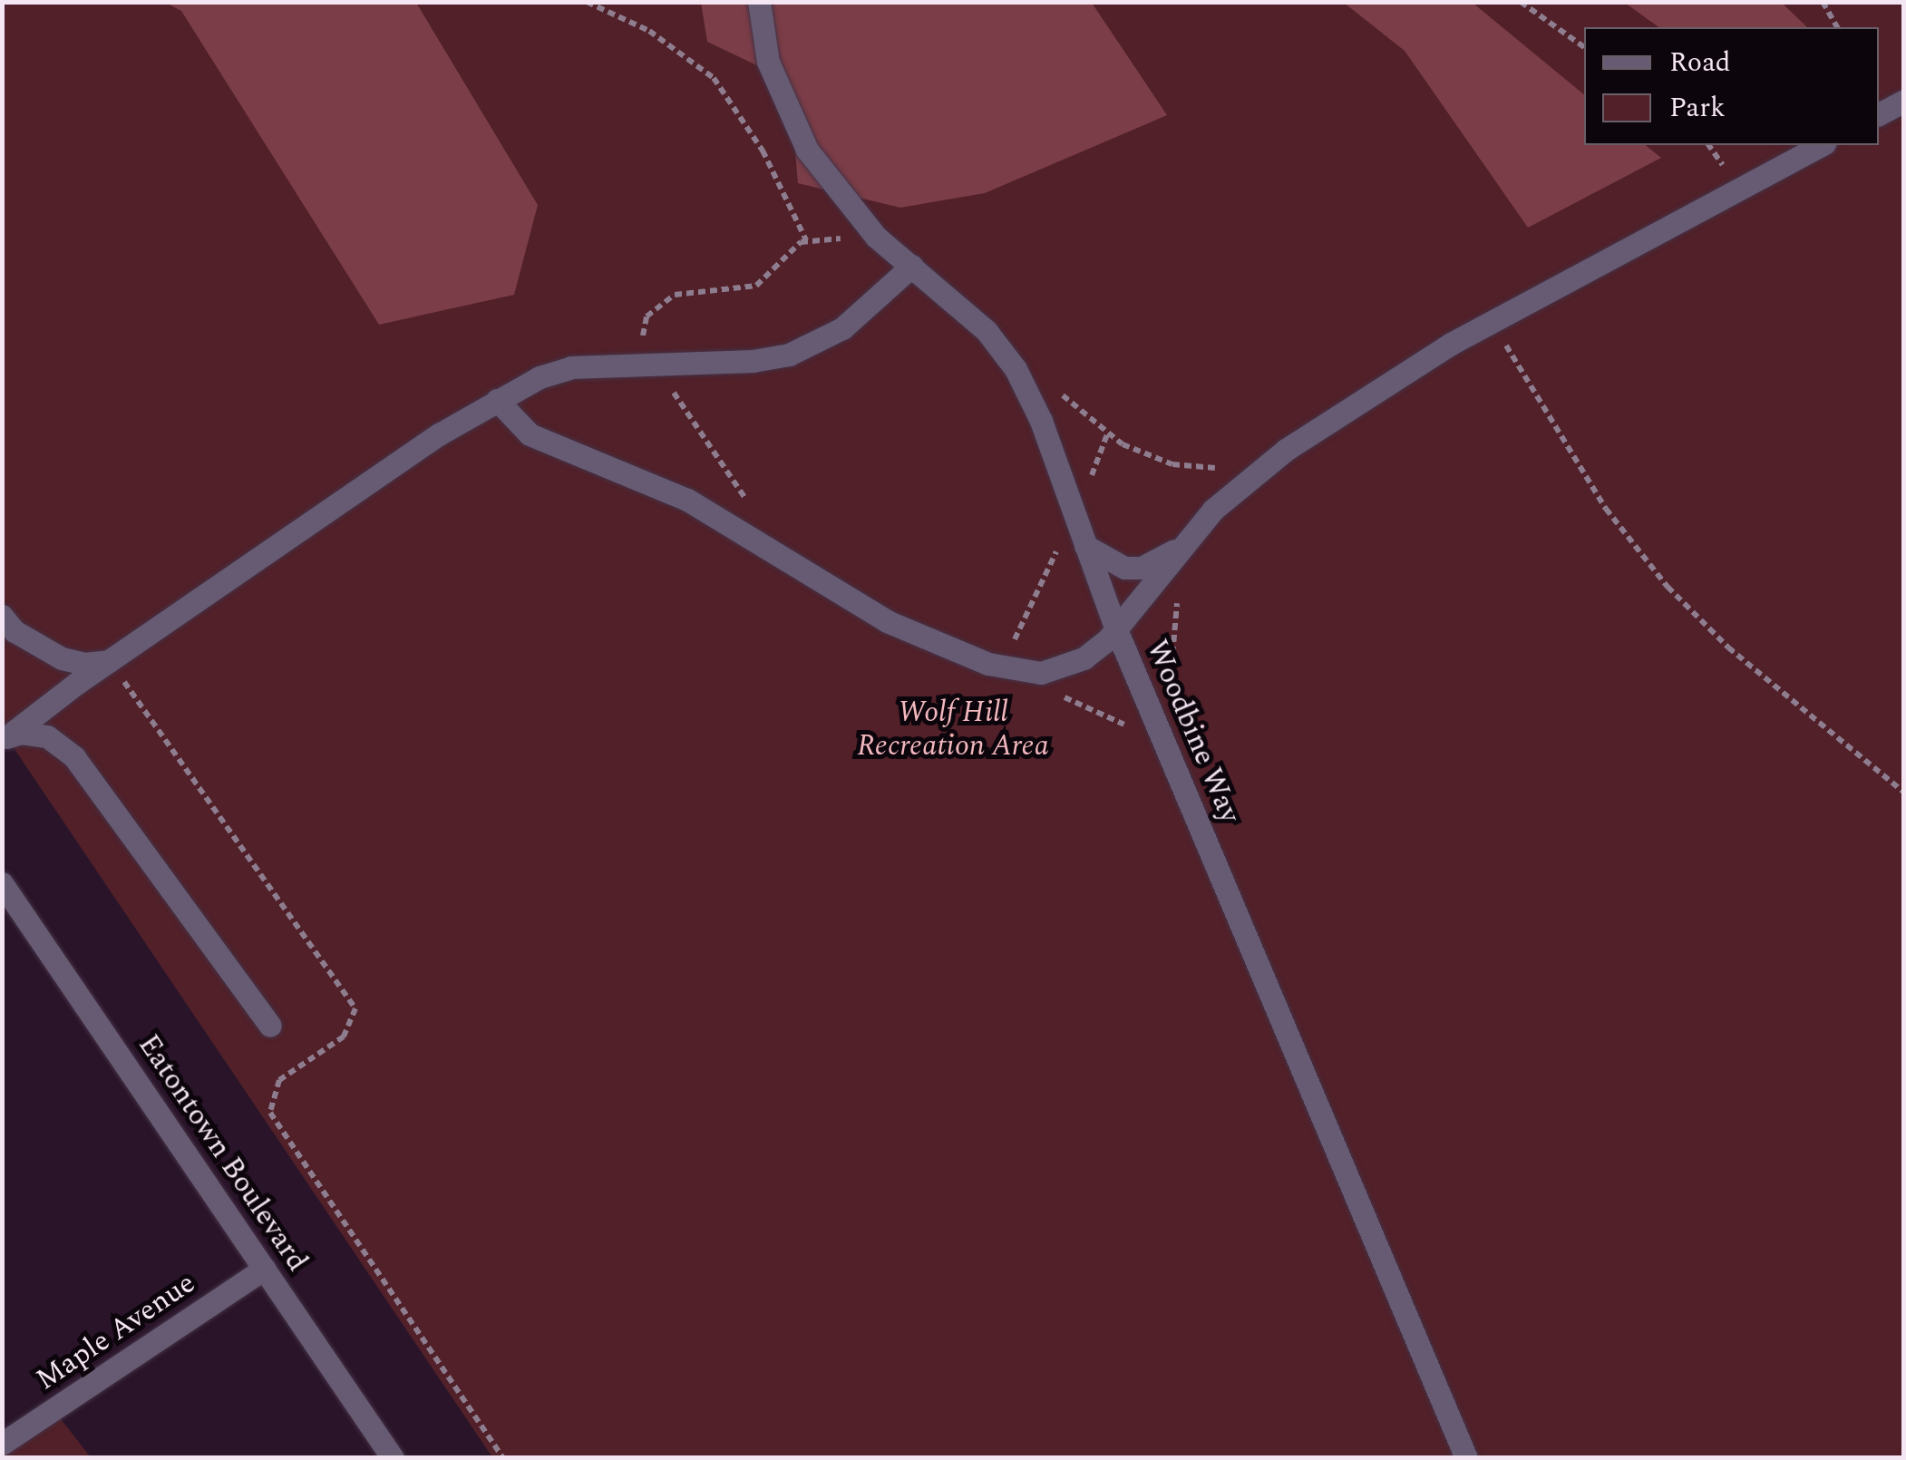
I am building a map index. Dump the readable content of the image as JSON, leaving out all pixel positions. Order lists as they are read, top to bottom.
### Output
{
  "streets": {
    "street": ["Woodbine Way", "Eatontown Boulevard", "Maple Avenue"]
  },
  "crossings": [
    ["Eatontown Boulevard", "Maple Avenue"]
  ],
  "parks": ["Wolf Hill Recreation Area"],
  "legend": ["Road", "Park"]
}
